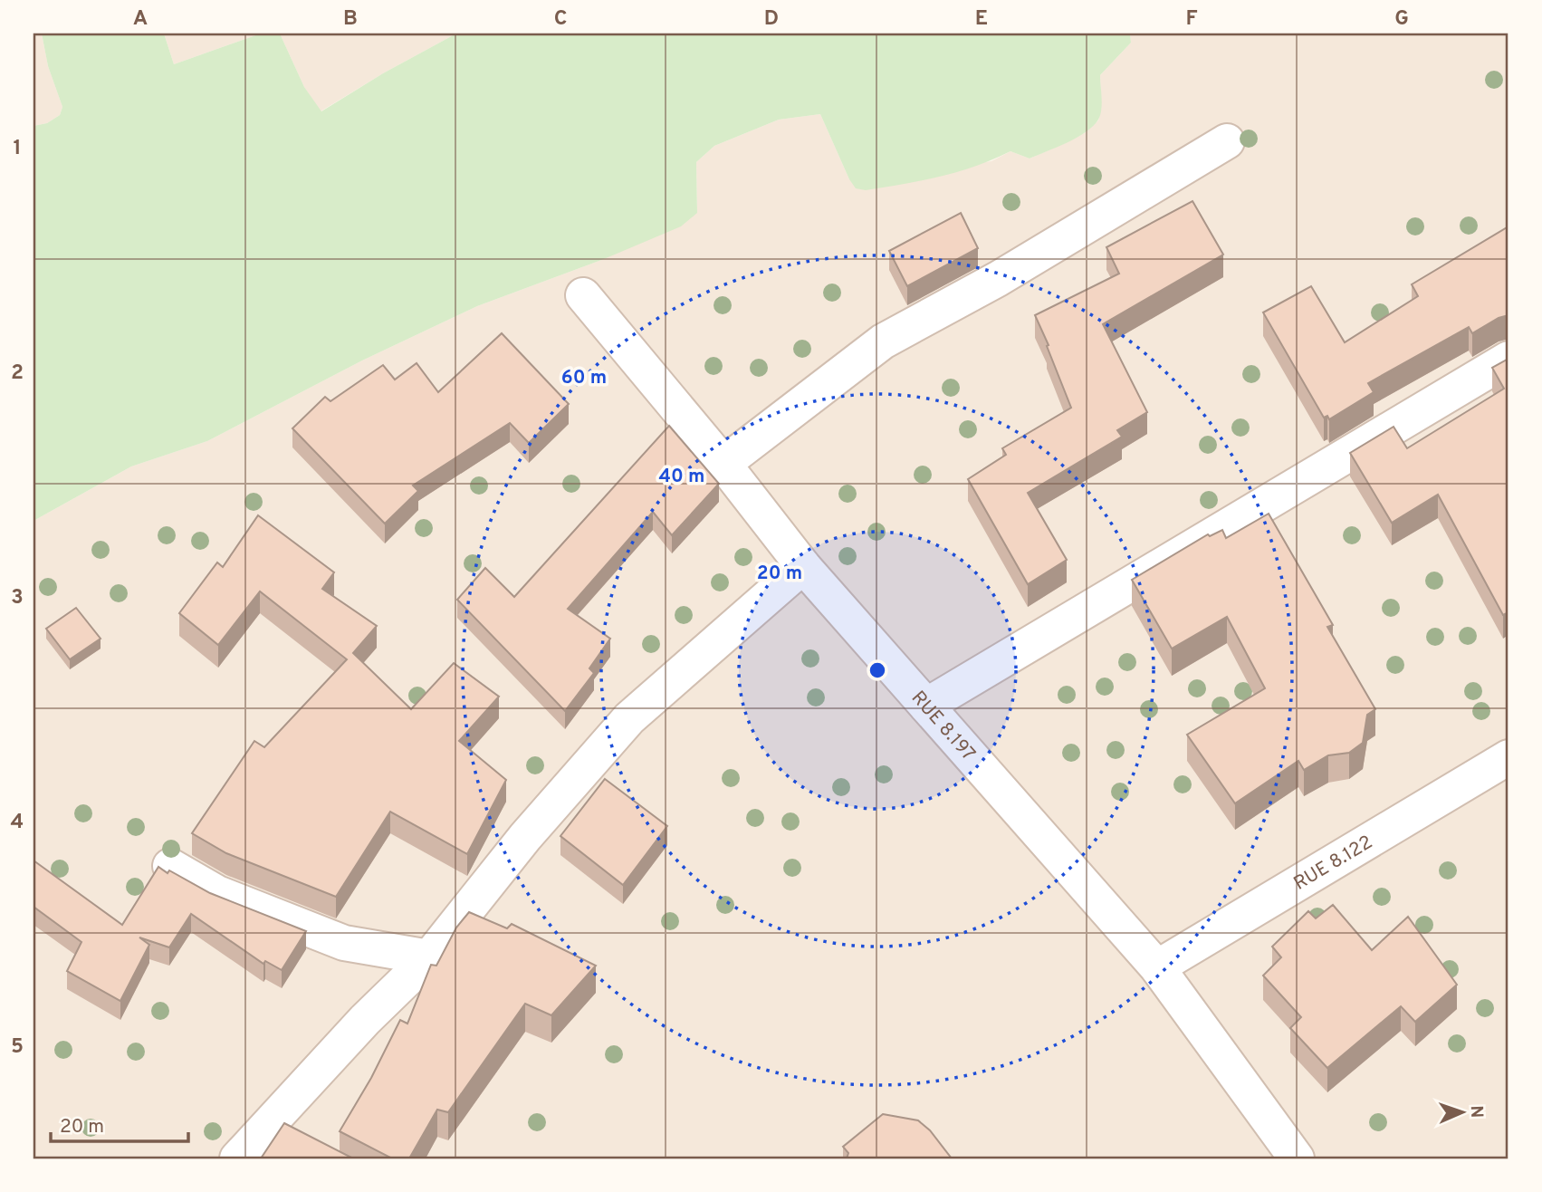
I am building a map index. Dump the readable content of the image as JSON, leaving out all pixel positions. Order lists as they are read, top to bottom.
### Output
{
  "streets": {
    "street": ["RUE 8.197", "RUE 8.122"]
  },
  "crossings": [
    ["RUE 8.197", "RUE 8.122"]
  ],
  "scale_bar": "20 m",
  "north": "right",
  "grid": {
    "columns": [
      "A",
      "B",
      "C",
      "D",
      "E",
      "F",
      "G"
    ],
    "rows": [
      "1",
      "2",
      "3",
      "4",
      "5"
    ]
  },
  "rings": ["60 m", "40 m", "20 m"]
}
